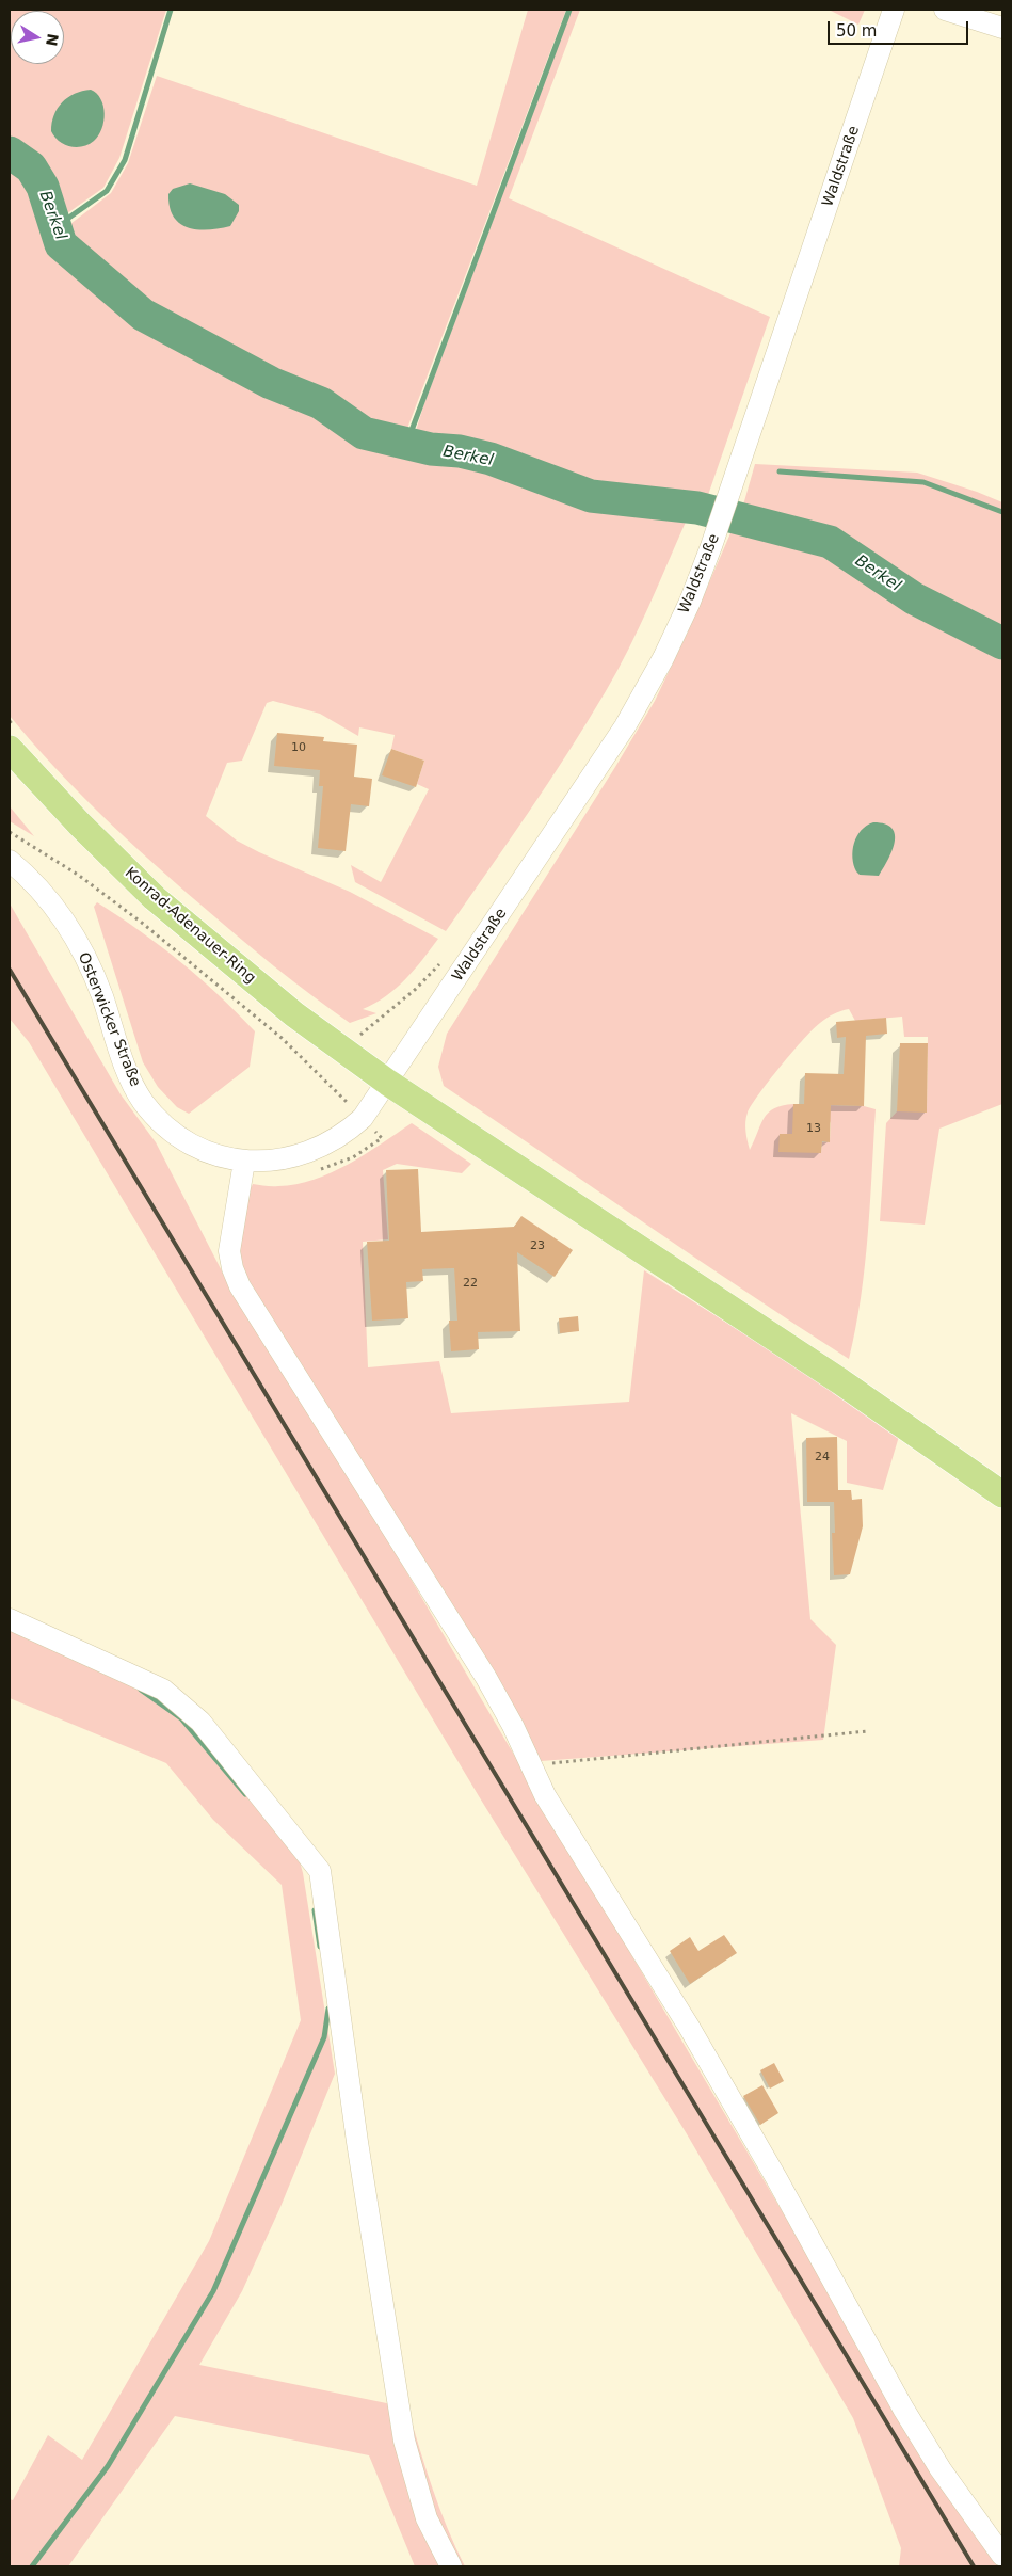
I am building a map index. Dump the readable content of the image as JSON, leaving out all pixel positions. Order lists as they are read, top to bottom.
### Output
{
  "streets": {
    "main road": ["Konrad-Adenauer-Ring"],
    "street": ["Waldstraße", "Osterwicker Straße"]
  },
  "crossings": [
    ["Waldstraße", "Konrad-Adenauer-Ring"],
    ["Waldstraße", "Osterwicker Straße"],
    ["Konrad-Adenauer-Ring", "Osterwicker Straße"]
  ],
  "water": ["Berkel"],
  "house_numbers": [
    "10",
    "13",
    "23",
    "22",
    "24"
  ],
  "scale_bar": "50 m",
  "north": "right"
}
